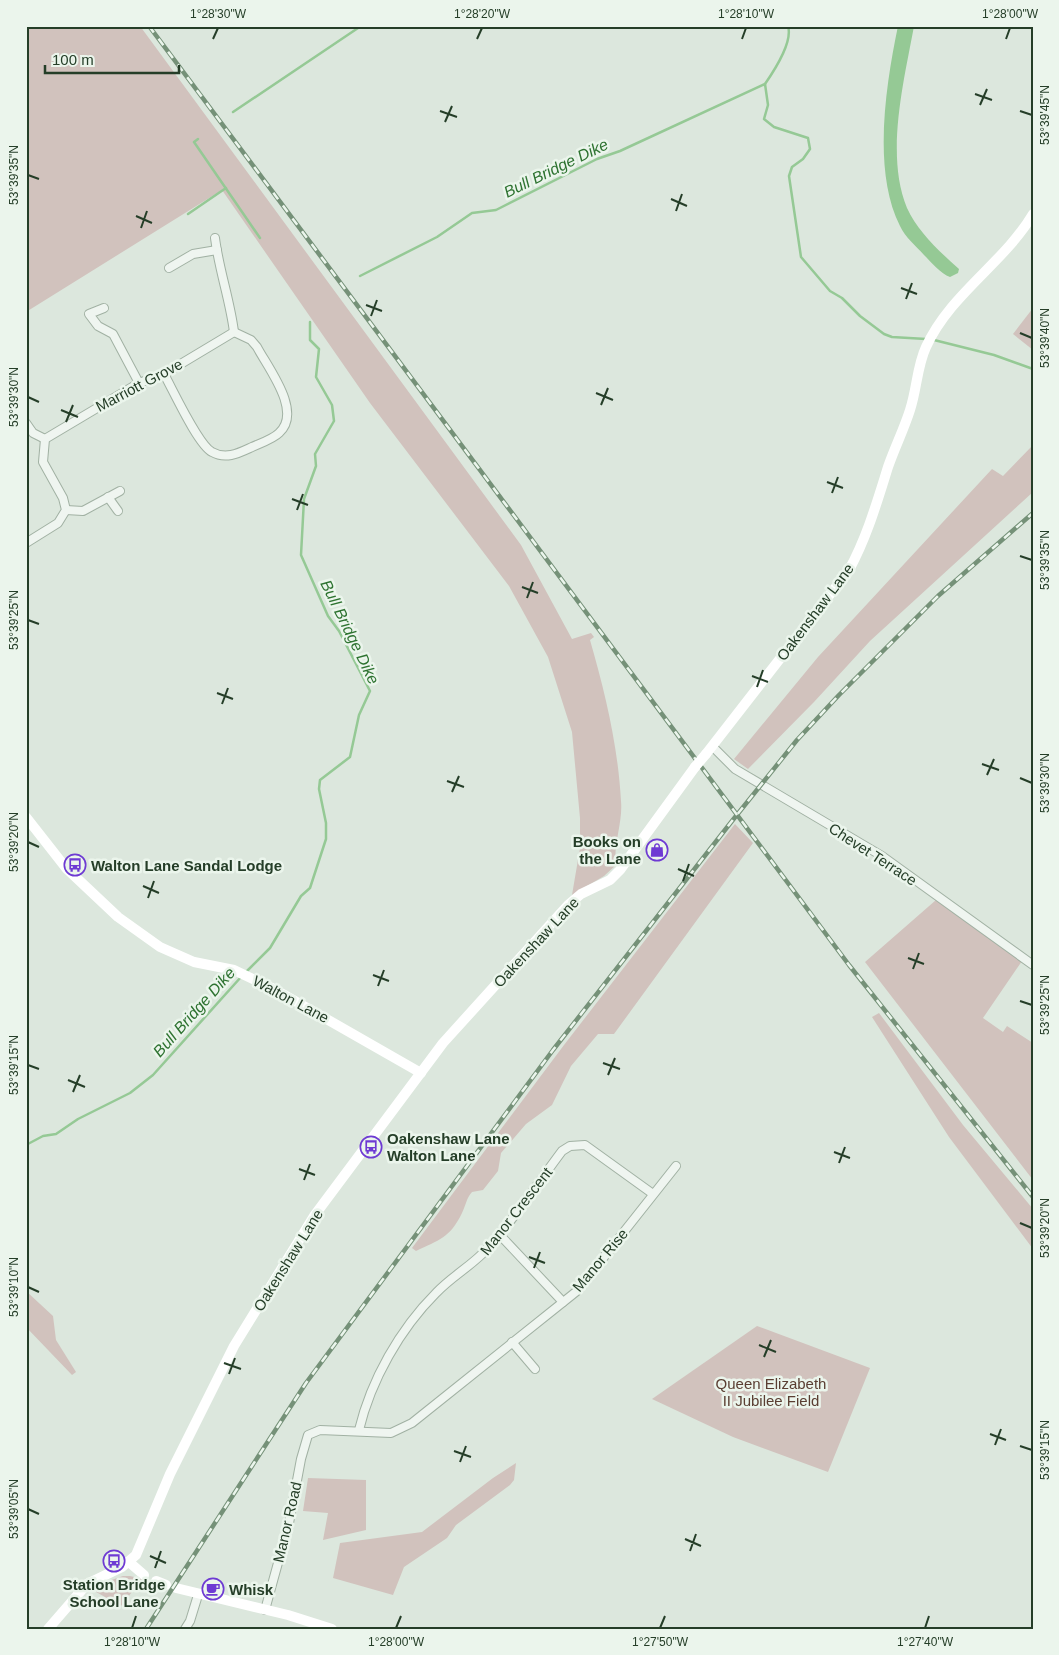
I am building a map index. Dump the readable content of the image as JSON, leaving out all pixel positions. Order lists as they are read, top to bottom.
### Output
{
  "streets": {
    "street": [
      "Marriott Grove",
      "Oakenshaw Lane",
      "Chevet Terrace",
      "Walton Lane",
      "Manor Crescent",
      "Manor Rise",
      "Manor Road"
    ]
  },
  "crossings": [
    ["Oakenshaw Lane", "Chevet Terrace"],
    ["Oakenshaw Lane", "Walton Lane"],
    ["Manor Crescent", "Manor Rise"],
    ["Manor Rise", "Manor Road"]
  ],
  "water": ["Bull Bridge Dike"],
  "parks": ["Queen Elizabeth II Jubilee Field"],
  "places": {
    "shop": ["Books on the Lane"],
    "bus stop": ["Walton Lane Sandal Lodge", "Oakenshaw Lane Walton Lane", "Station Bridge School Lane"],
    "cafe": ["Whisk"]
  },
  "scale_bar": "100 m",
  "coordinates": [
    "1°28'30\"W",
    "1°28'20\"W",
    "1°28'10\"W",
    "1°28'00\"W",
    "53°39'45\"N",
    "53°39'35\"N",
    "53°39'40\"N",
    "53°39'30\"N",
    "53°39'25\"N",
    "53°39'20\"N",
    "53°39'15\"N",
    "53°39'10\"N",
    "53°39'05\"N",
    "1°27'50\"W",
    "1°27'40\"W"
  ]
}
